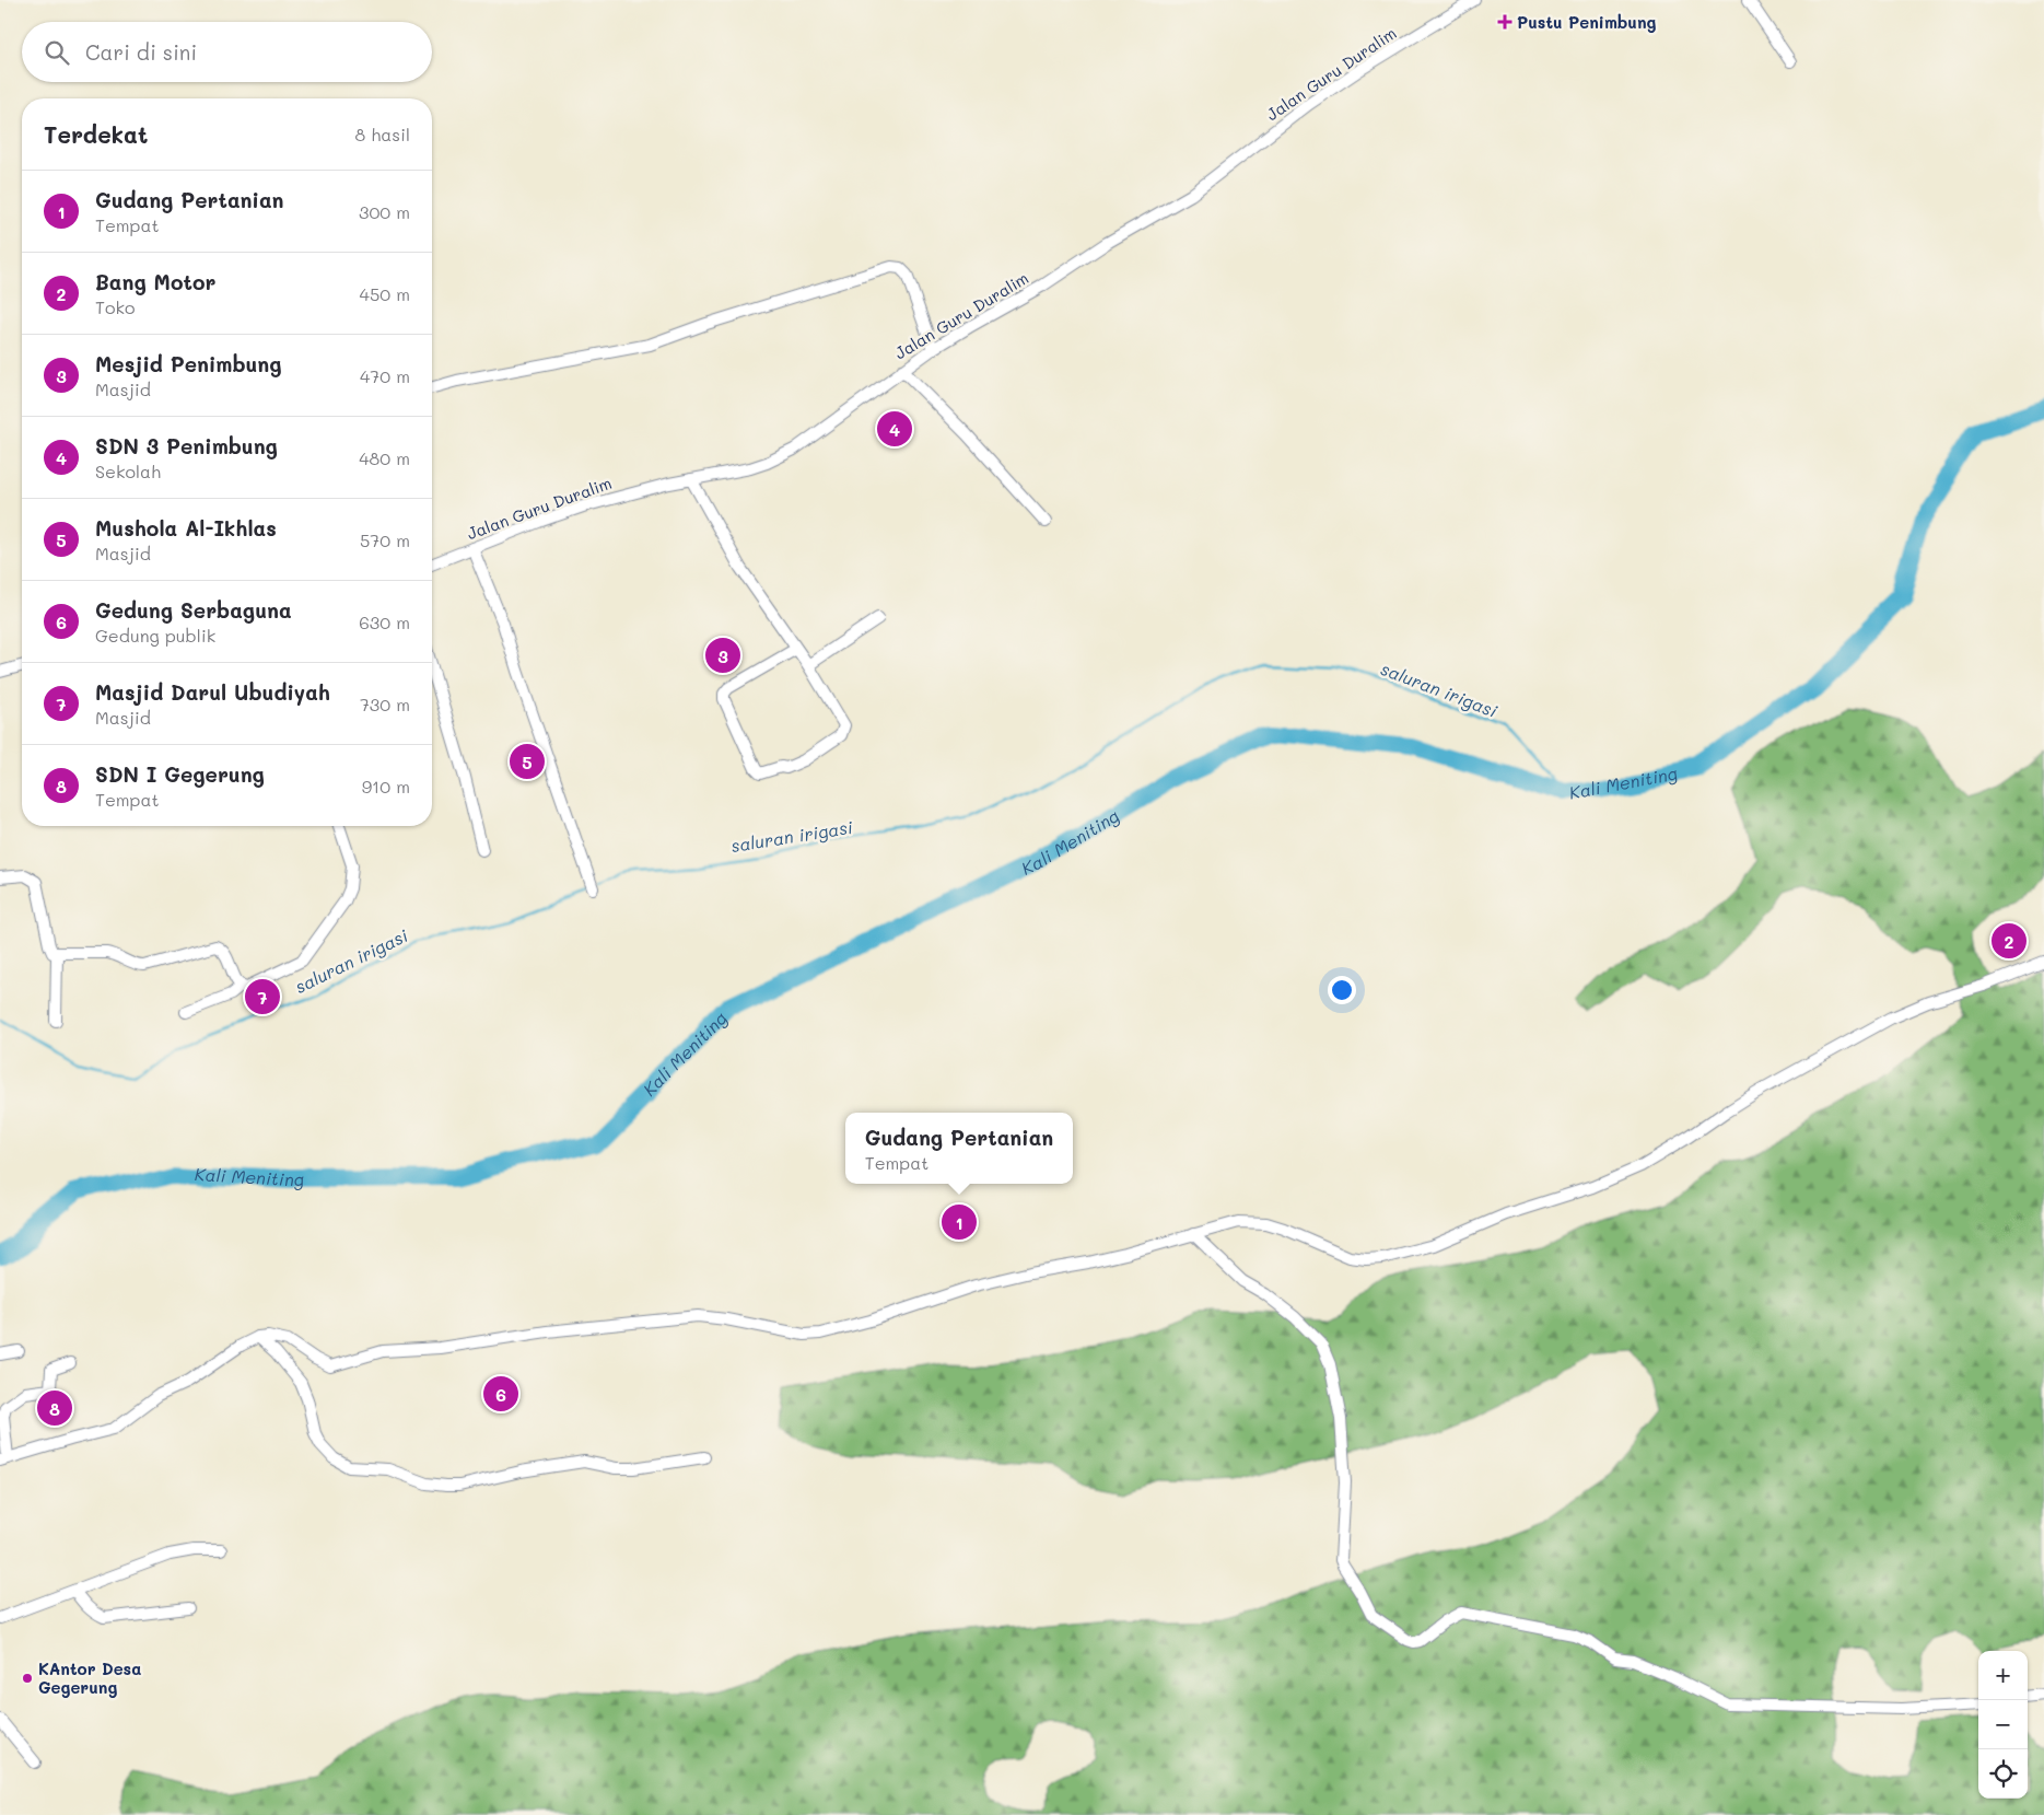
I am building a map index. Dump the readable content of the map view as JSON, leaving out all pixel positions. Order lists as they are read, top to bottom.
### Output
{
  "streets": {
    "street": ["Jalan Guru Duralim"]
  },
  "water": ["saluran irigasi", "Kali Meniting"],
  "places": {
    "health": ["Pustu Penimbung"],
    "other": ["KAntor Desa Gegerung"]
  },
  "page": {
    "search": "Cari di sini",
    "heading": ["Terdekat", "8 hasil"],
    "list": [
      {
        "mark": "1",
        "name": "Gudang Pertanian",
        "note": "Tempat",
        "value": "300 m"
      },
      {
        "mark": "2",
        "name": "Bang Motor",
        "note": "Toko",
        "value": "450 m"
      },
      {
        "mark": "3",
        "name": "Mesjid Penimbung",
        "note": "Masjid",
        "value": "470 m"
      },
      {
        "mark": "4",
        "name": "SDN 3 Penimbung",
        "note": "Sekolah",
        "value": "480 m"
      },
      {
        "mark": "5",
        "name": "Mushola Al-Ikhlas",
        "note": "Masjid",
        "value": "570 m"
      },
      {
        "mark": "6",
        "name": "Gedung Serbaguna",
        "note": "Gedung publik",
        "value": "630 m"
      },
      {
        "mark": "7",
        "name": "Masjid Darul Ubudiyah",
        "note": "Masjid",
        "value": "730 m"
      },
      {
        "mark": "8",
        "name": "SDN I Gegerung",
        "note": "Tempat",
        "value": "910 m"
      }
    ],
    "pins": [
      "4",
      "3",
      "5",
      "2",
      "7",
      "1",
      "6",
      "8"
    ],
    "popup": ["Gudang Pertanian", "Tempat"],
    "map_buttons": ["+", "−"]
  }
}
